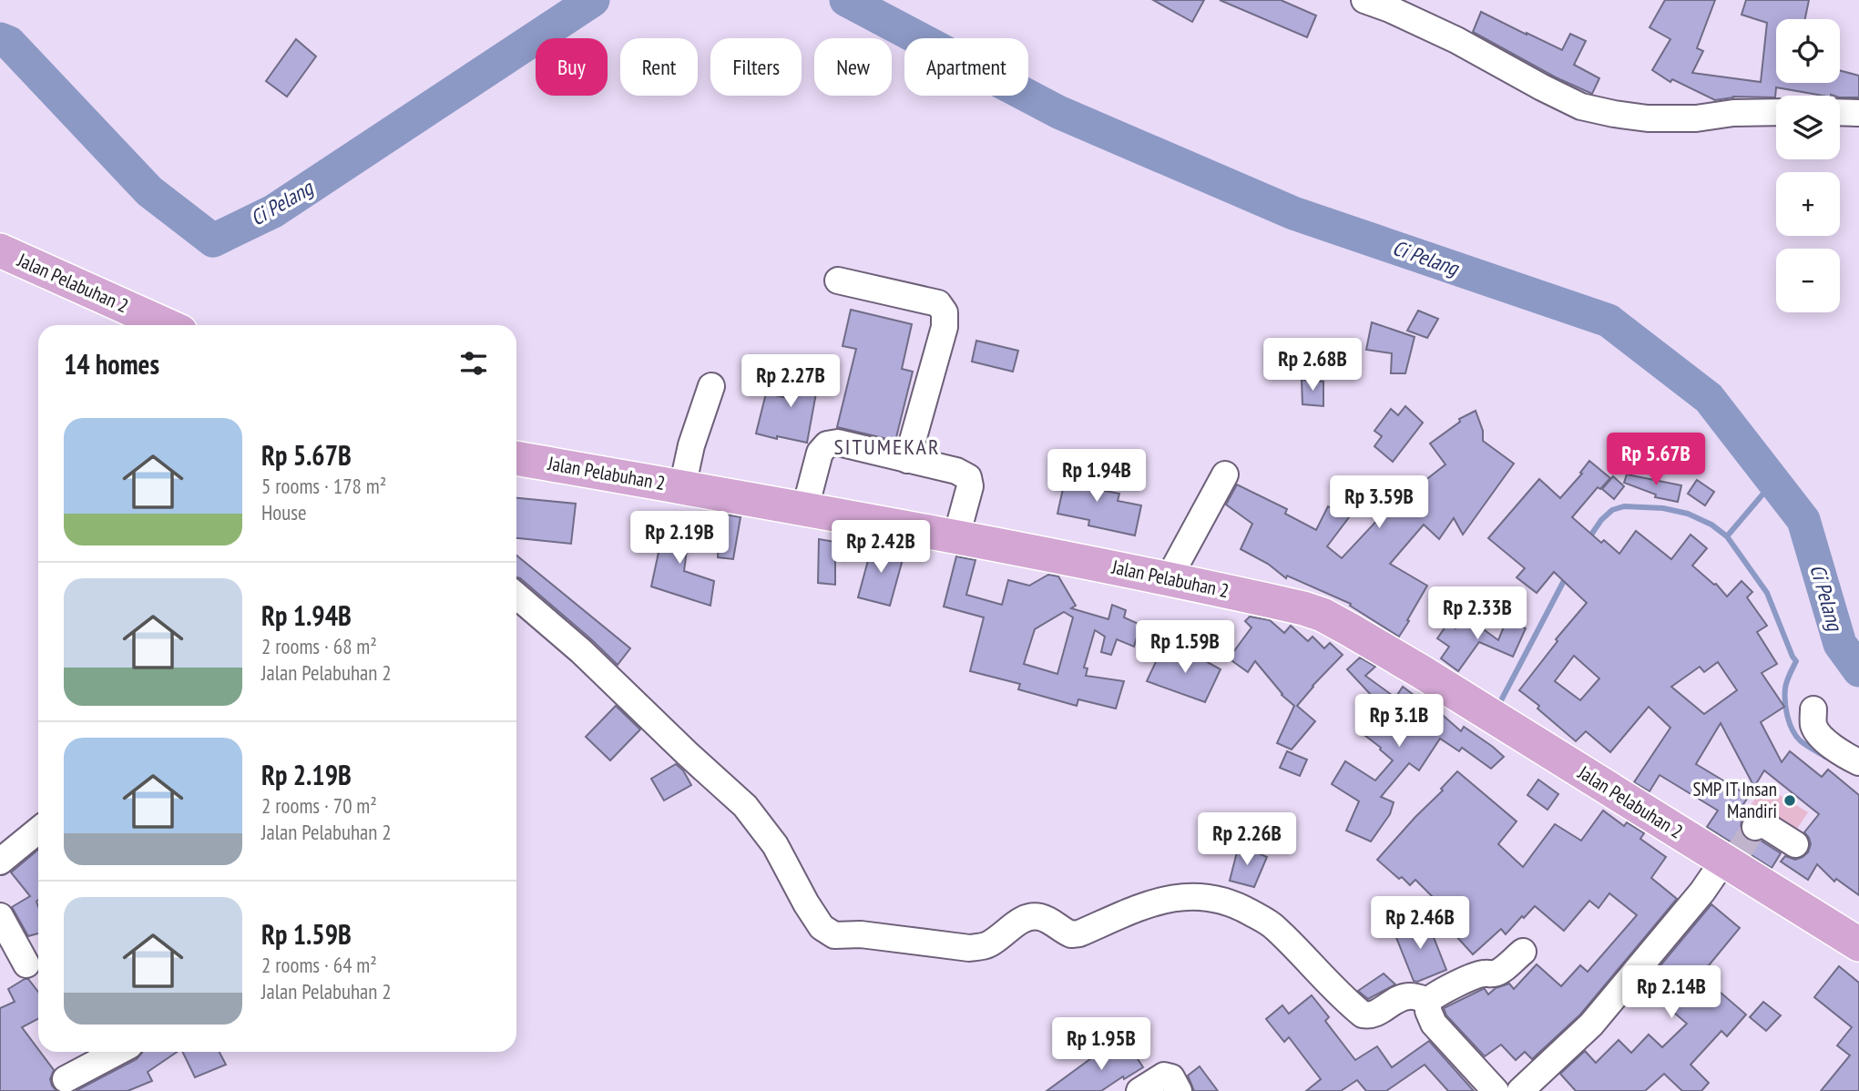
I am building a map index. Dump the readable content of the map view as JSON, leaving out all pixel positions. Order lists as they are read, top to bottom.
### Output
{
  "streets": {
    "main road": ["Jalan Pelabuhan 2"]
  },
  "districts": ["SITUMEKAR"],
  "water": ["Ci Pelang"],
  "places": ["SMP IT Insan Mandiri"],
  "page": {
    "map_buttons": ["+", "−"],
    "chip": [
      "Buy",
      "Rent",
      "Filters",
      "New",
      "Apartment"
    ],
    "heading": "14 homes",
    "price": [
      "Rp 2.68B",
      "Rp 2.27B",
      "Rp 5.67B",
      "Rp 1.94B",
      "Rp 3.59B",
      "Rp 2.19B",
      "Rp 2.42B",
      "Rp 2.33B",
      "Rp 1.59B",
      "Rp 3.1B",
      "Rp 2.26B",
      "Rp 2.46B",
      "Rp 2.14B",
      "Rp 1.95B"
    ],
    "list": [
      {
        "name": "Rp 5.67B",
        "note": "5 rooms · 178 m² · House"
      },
      {
        "name": "Rp 1.94B",
        "note": "2 rooms · 68 m² · Jalan Pelabuhan 2"
      },
      {
        "name": "Rp 2.19B",
        "note": "2 rooms · 70 m² · Jalan Pelabuhan 2"
      },
      {
        "name": "Rp 1.59B",
        "note": "2 rooms · 64 m² · Jalan Pelabuhan 2"
      }
    ]
  }
}
